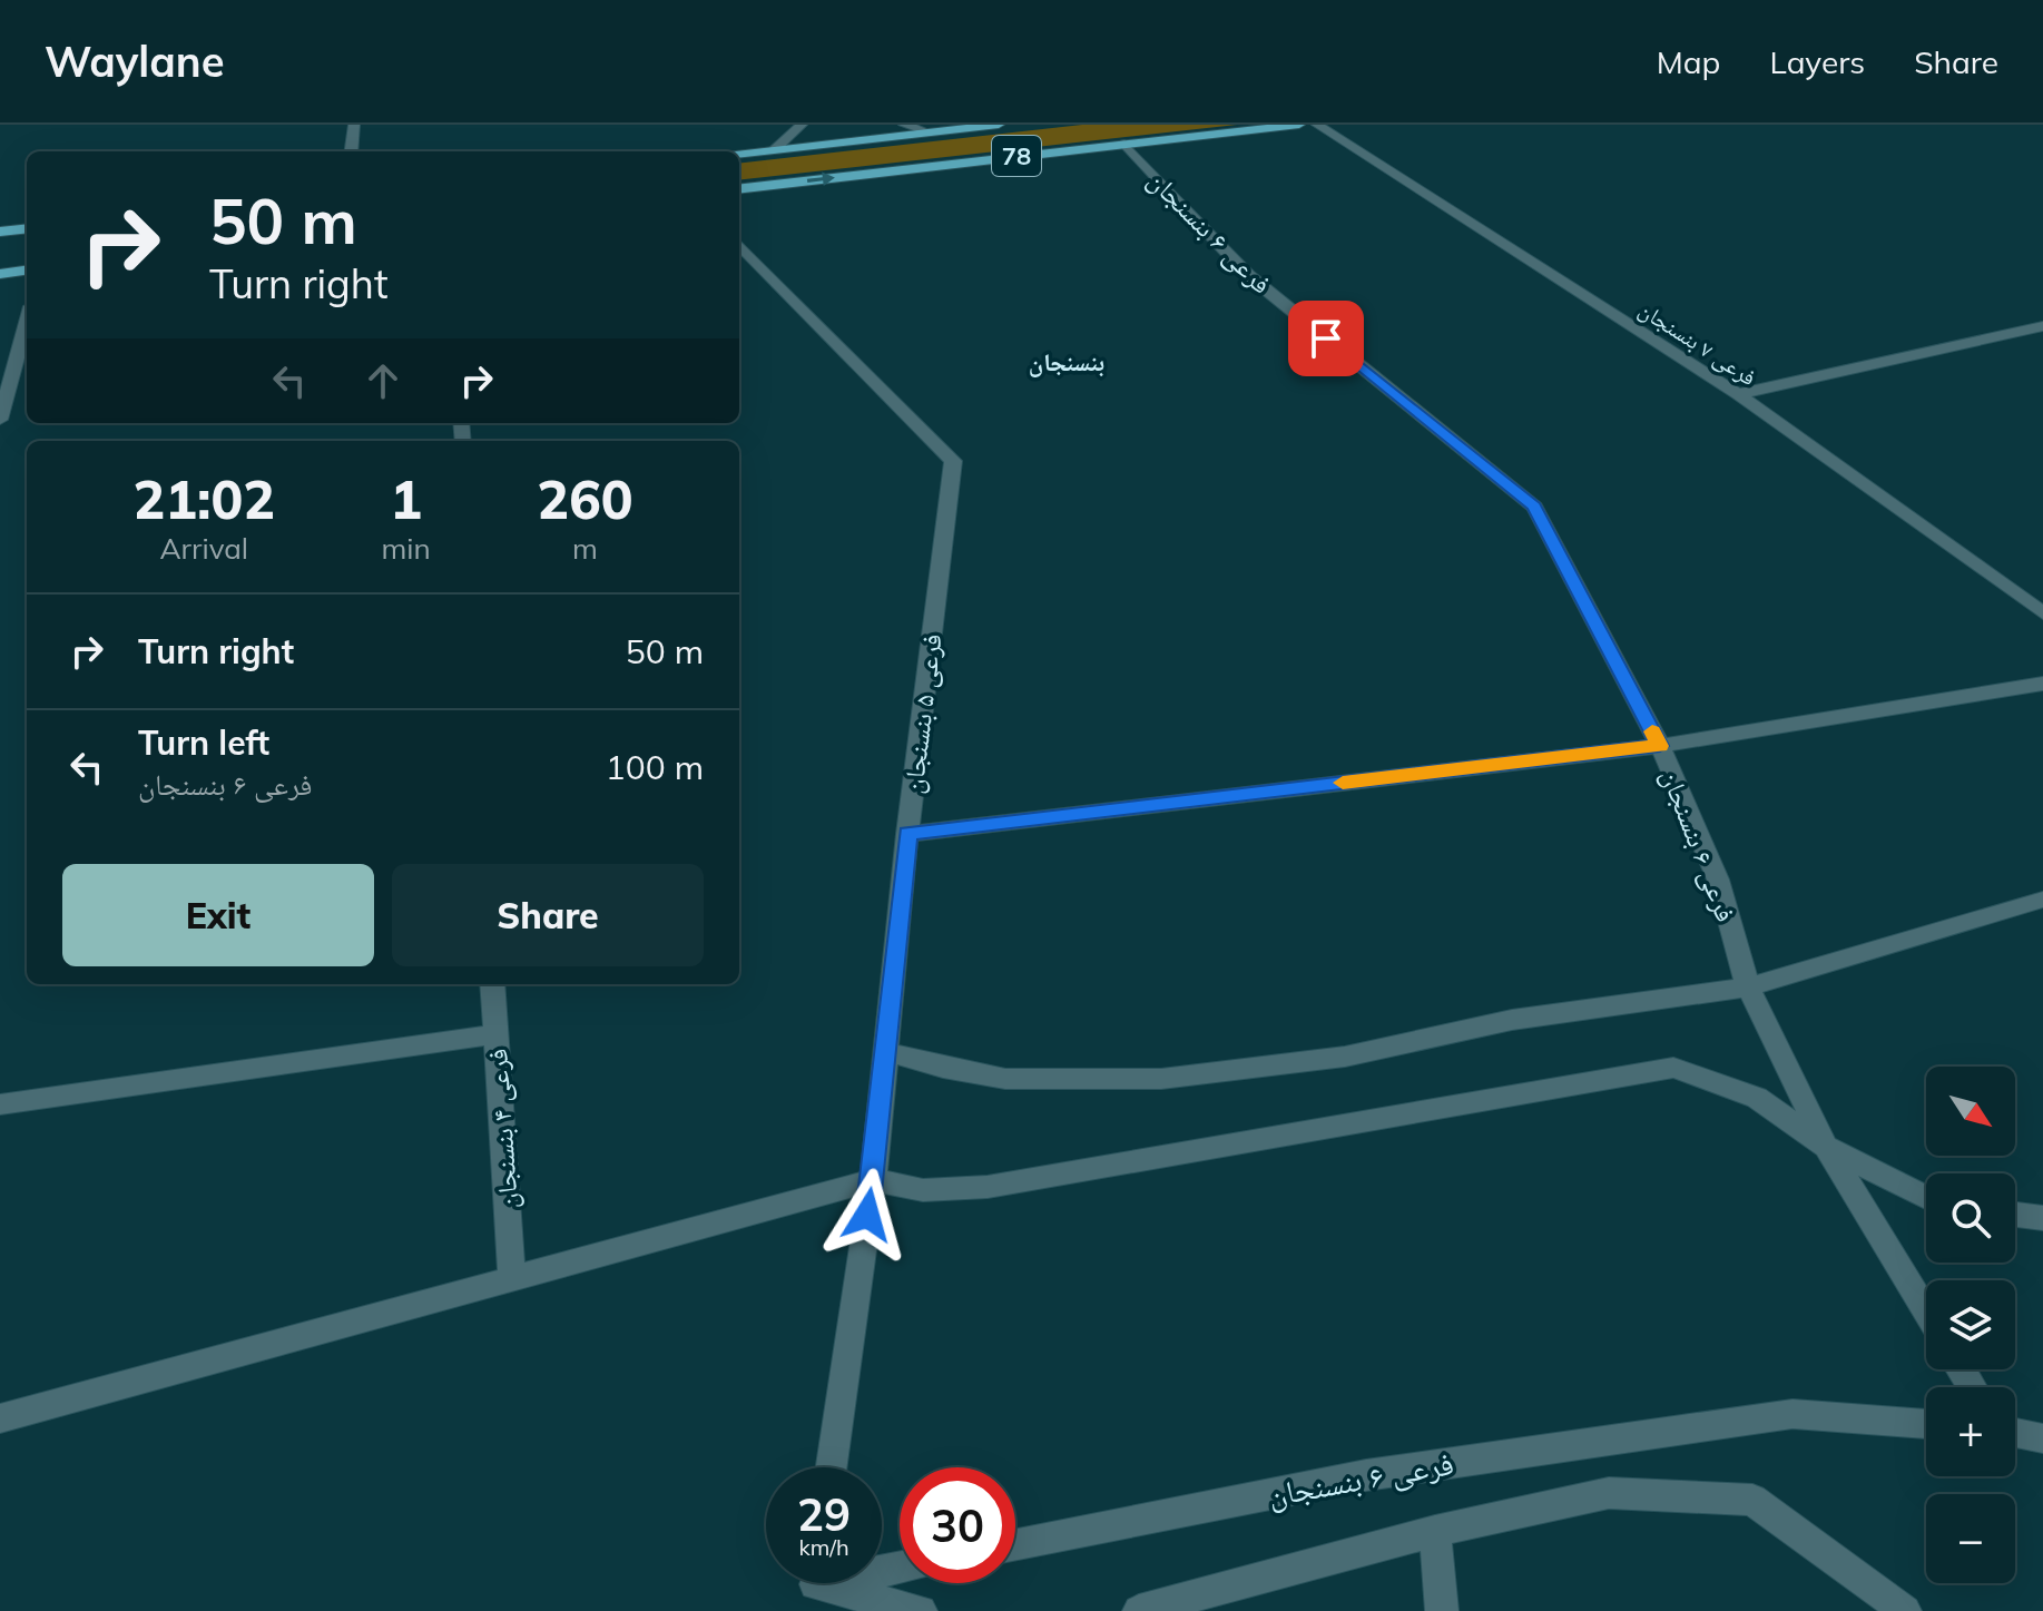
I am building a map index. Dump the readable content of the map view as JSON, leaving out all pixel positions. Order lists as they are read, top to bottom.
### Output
{
  "streets": {
    "main road": ["78"],
    "street": [
      "فرعی ۶ بنسنجان",
      "فرعی ۷ بنسنجان",
      "فرعی ۵ بنسنجان",
      "فرعی ۴ بنسنجان"
    ]
  },
  "crossings": [
    ["78", "فرعی ۶ بنسنجان"]
  ],
  "districts": ["بنسنجان"],
  "north": "bottom right",
  "page": {
    "header": "Waylane",
    "nav": ["Map", "Layers", "Share"],
    "turn": ["50 m", "Turn right"],
    "eta": [
      "21:02",
      "Arrival",
      "1",
      "min",
      "260",
      "m"
    ],
    "list": [
      {
        "name": "Turn right",
        "value": "50 m"
      },
      {
        "name": "Turn left",
        "note": "فرعی ۶ بنسنجان",
        "value": "100 m"
      }
    ],
    "buttons": ["Exit", "Share"],
    "map_buttons": ["+", "−"],
    "speed": "29 km/h",
    "limit": "30"
  }
}
